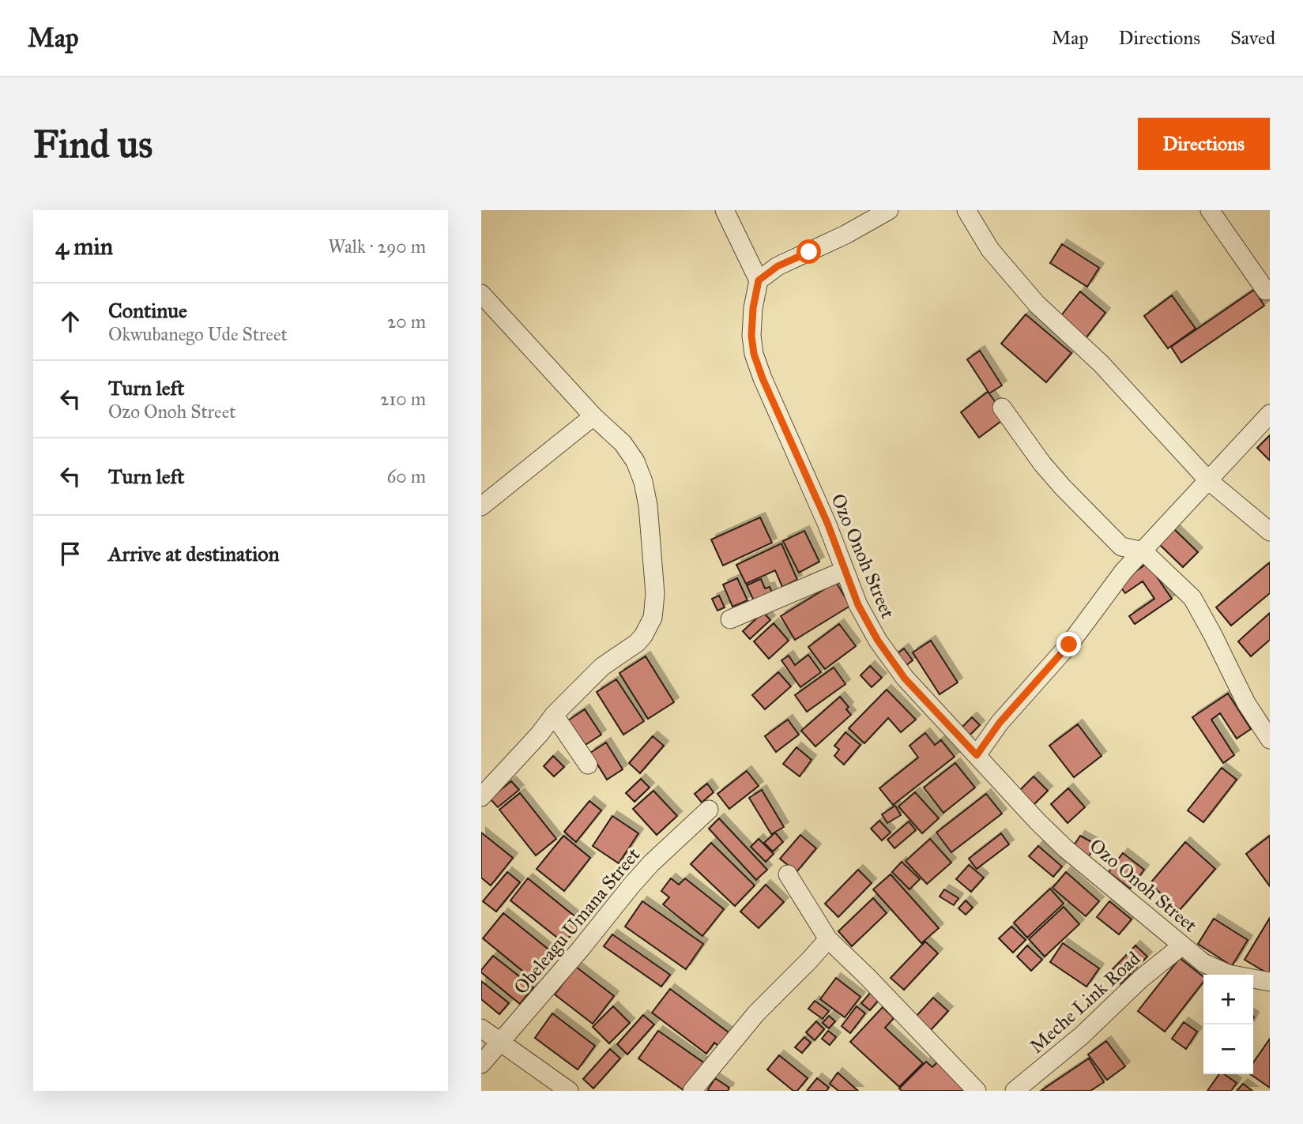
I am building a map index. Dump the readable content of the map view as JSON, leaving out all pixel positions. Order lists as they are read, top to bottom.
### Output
{
  "streets": {
    "street": ["Ozo Onoh Street", "Obeleagu Umana Street", "Meche Link Road"]
  },
  "crossings": [
    ["Ozo Onoh Street", "Meche Link Road"]
  ],
  "page": {
    "header": "Map",
    "nav": ["Map", "Directions", "Saved"],
    "buttons": "Directions",
    "title": "Find us",
    "heading": ["4 min", "Walk · 290 m"],
    "list": [
      ["Continue", "Okwubanego Ude Street", "20 m"],
      ["Turn left", "Ozo Onoh Street", "210 m"],
      ["Turn left", "60 m"],
      "Arrive at destination"
    ],
    "map_buttons": ["+", "−"]
  }
}
